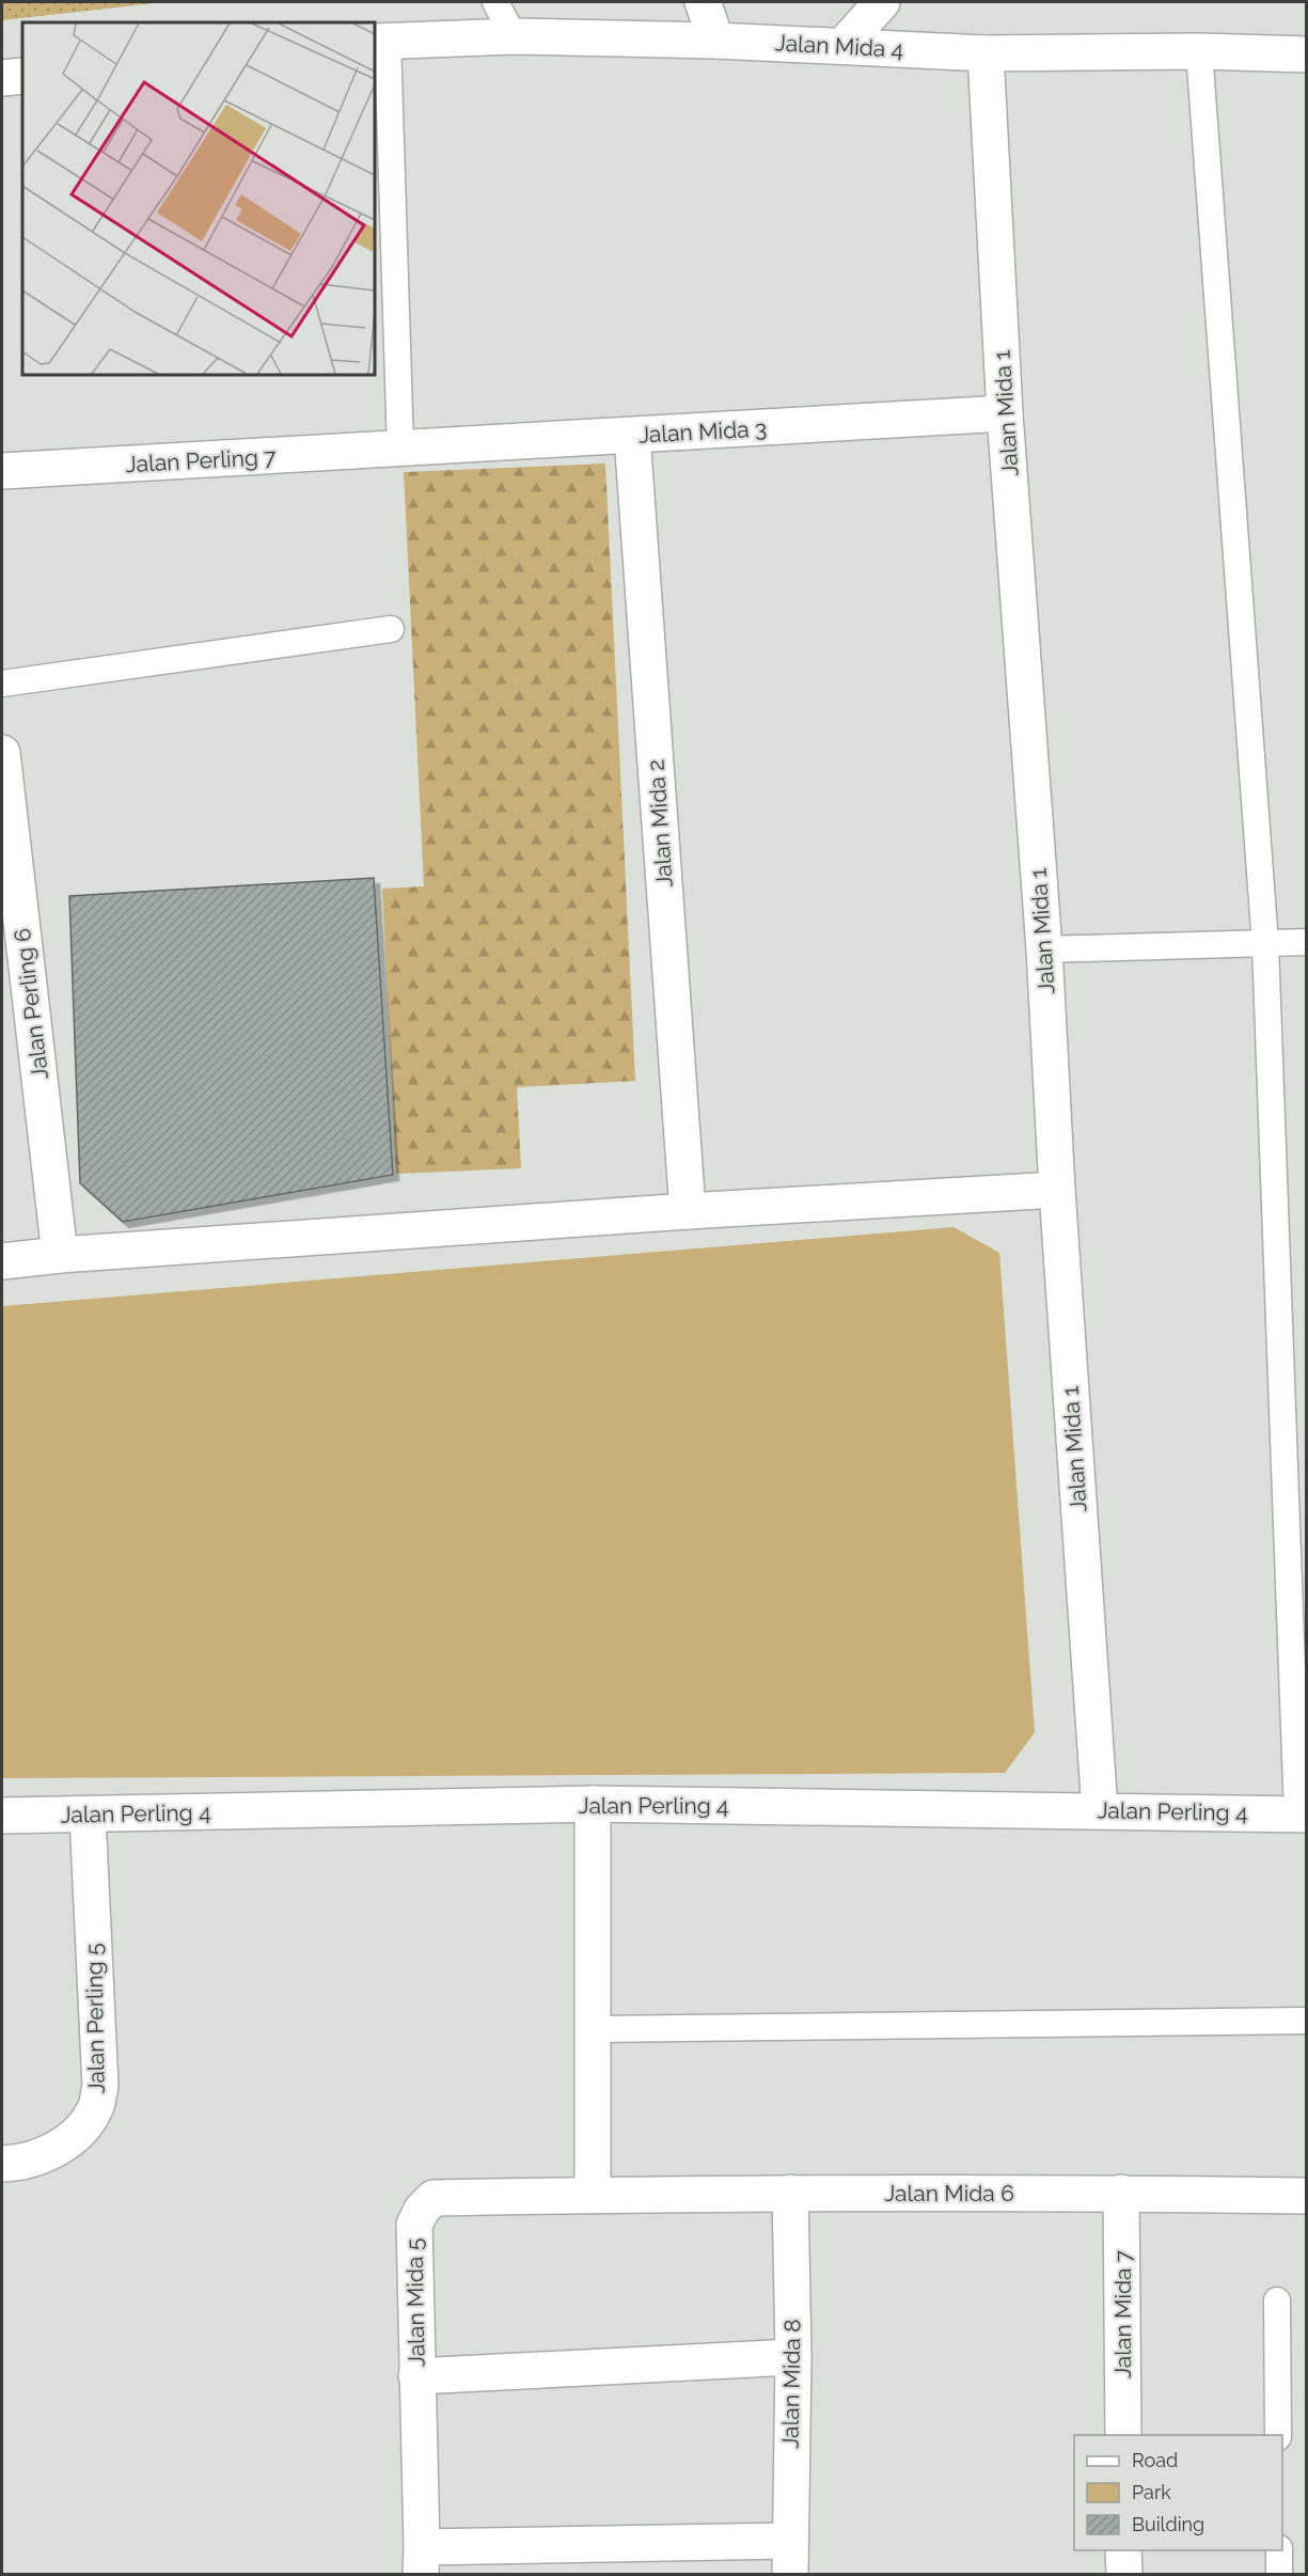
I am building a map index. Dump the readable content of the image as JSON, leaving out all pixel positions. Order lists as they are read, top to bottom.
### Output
{
  "streets": {
    "street": [
      "Jalan Mida 4",
      "Jalan Mida 1",
      "Jalan Mida 3",
      "Jalan Perling 7",
      "Jalan Mida 2",
      "Jalan Perling 6",
      "Jalan Perling 4",
      "Jalan Perling 5",
      "Jalan Mida 6",
      "Jalan Mida 5",
      "Jalan Mida 7",
      "Jalan Mida 8"
    ]
  },
  "crossings": [
    ["Jalan Mida 4", "Jalan Mida 1"],
    ["Jalan Mida 1", "Jalan Mida 3"],
    ["Jalan Mida 1", "Jalan Perling 4"],
    ["Jalan Mida 3", "Jalan Perling 7"],
    ["Jalan Mida 3", "Jalan Mida 2"],
    ["Jalan Perling 4", "Jalan Perling 5"],
    ["Jalan Mida 6", "Jalan Mida 5"],
    ["Jalan Mida 6", "Jalan Mida 7"],
    ["Jalan Mida 6", "Jalan Mida 8"]
  ],
  "legend": ["Road", "Park", "Building"]
}
